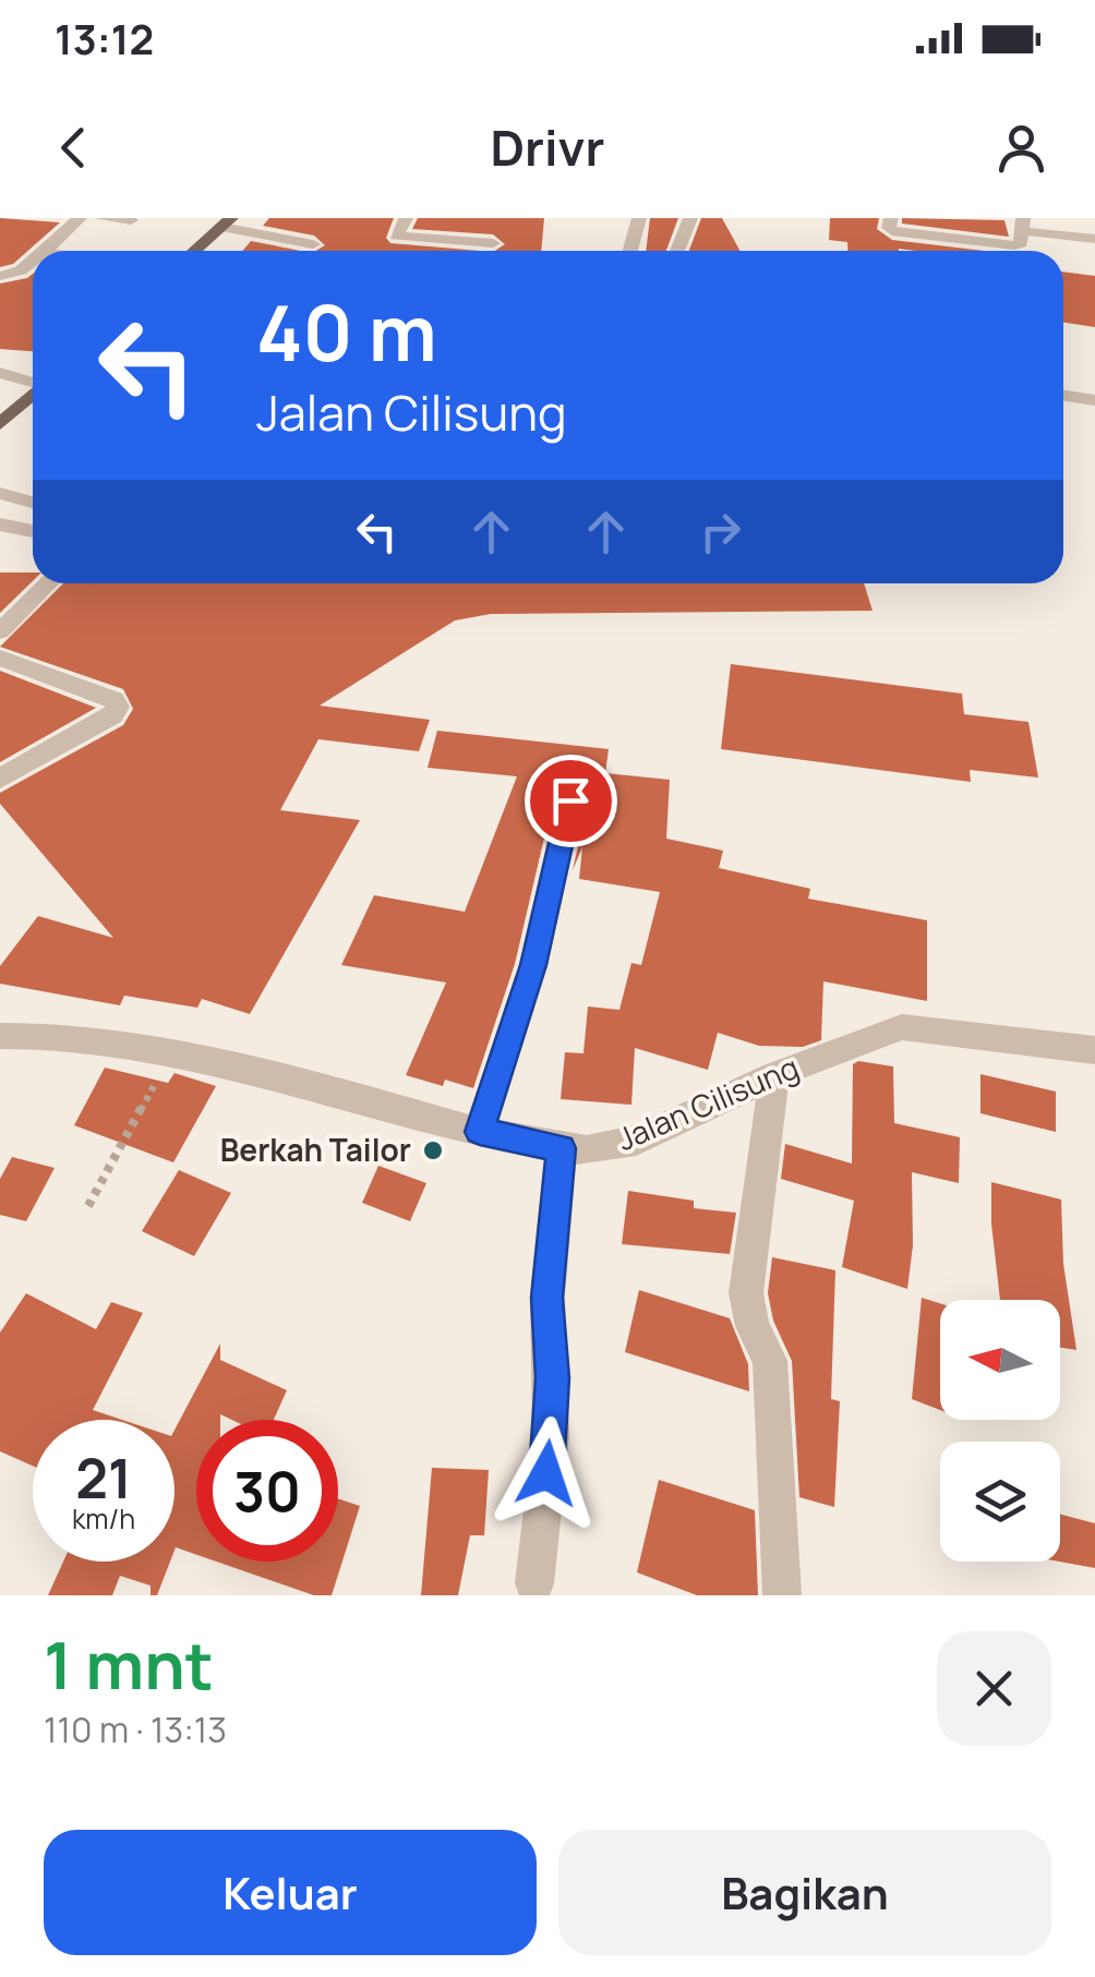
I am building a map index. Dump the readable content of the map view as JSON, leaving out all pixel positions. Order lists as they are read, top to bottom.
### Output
{
  "streets": {
    "street": ["Jalan Cilisung"]
  },
  "places": ["Berkah Tailor"],
  "north": "left",
  "page": {
    "status": "13:12",
    "header": "Drivr",
    "turn": ["40 m", "Jalan Cilisung"],
    "speed": "21 km/h",
    "limit": "30",
    "heading": ["1 mnt", "110 m · 13:13"],
    "buttons": ["Keluar", "Bagikan"]
  }
}
